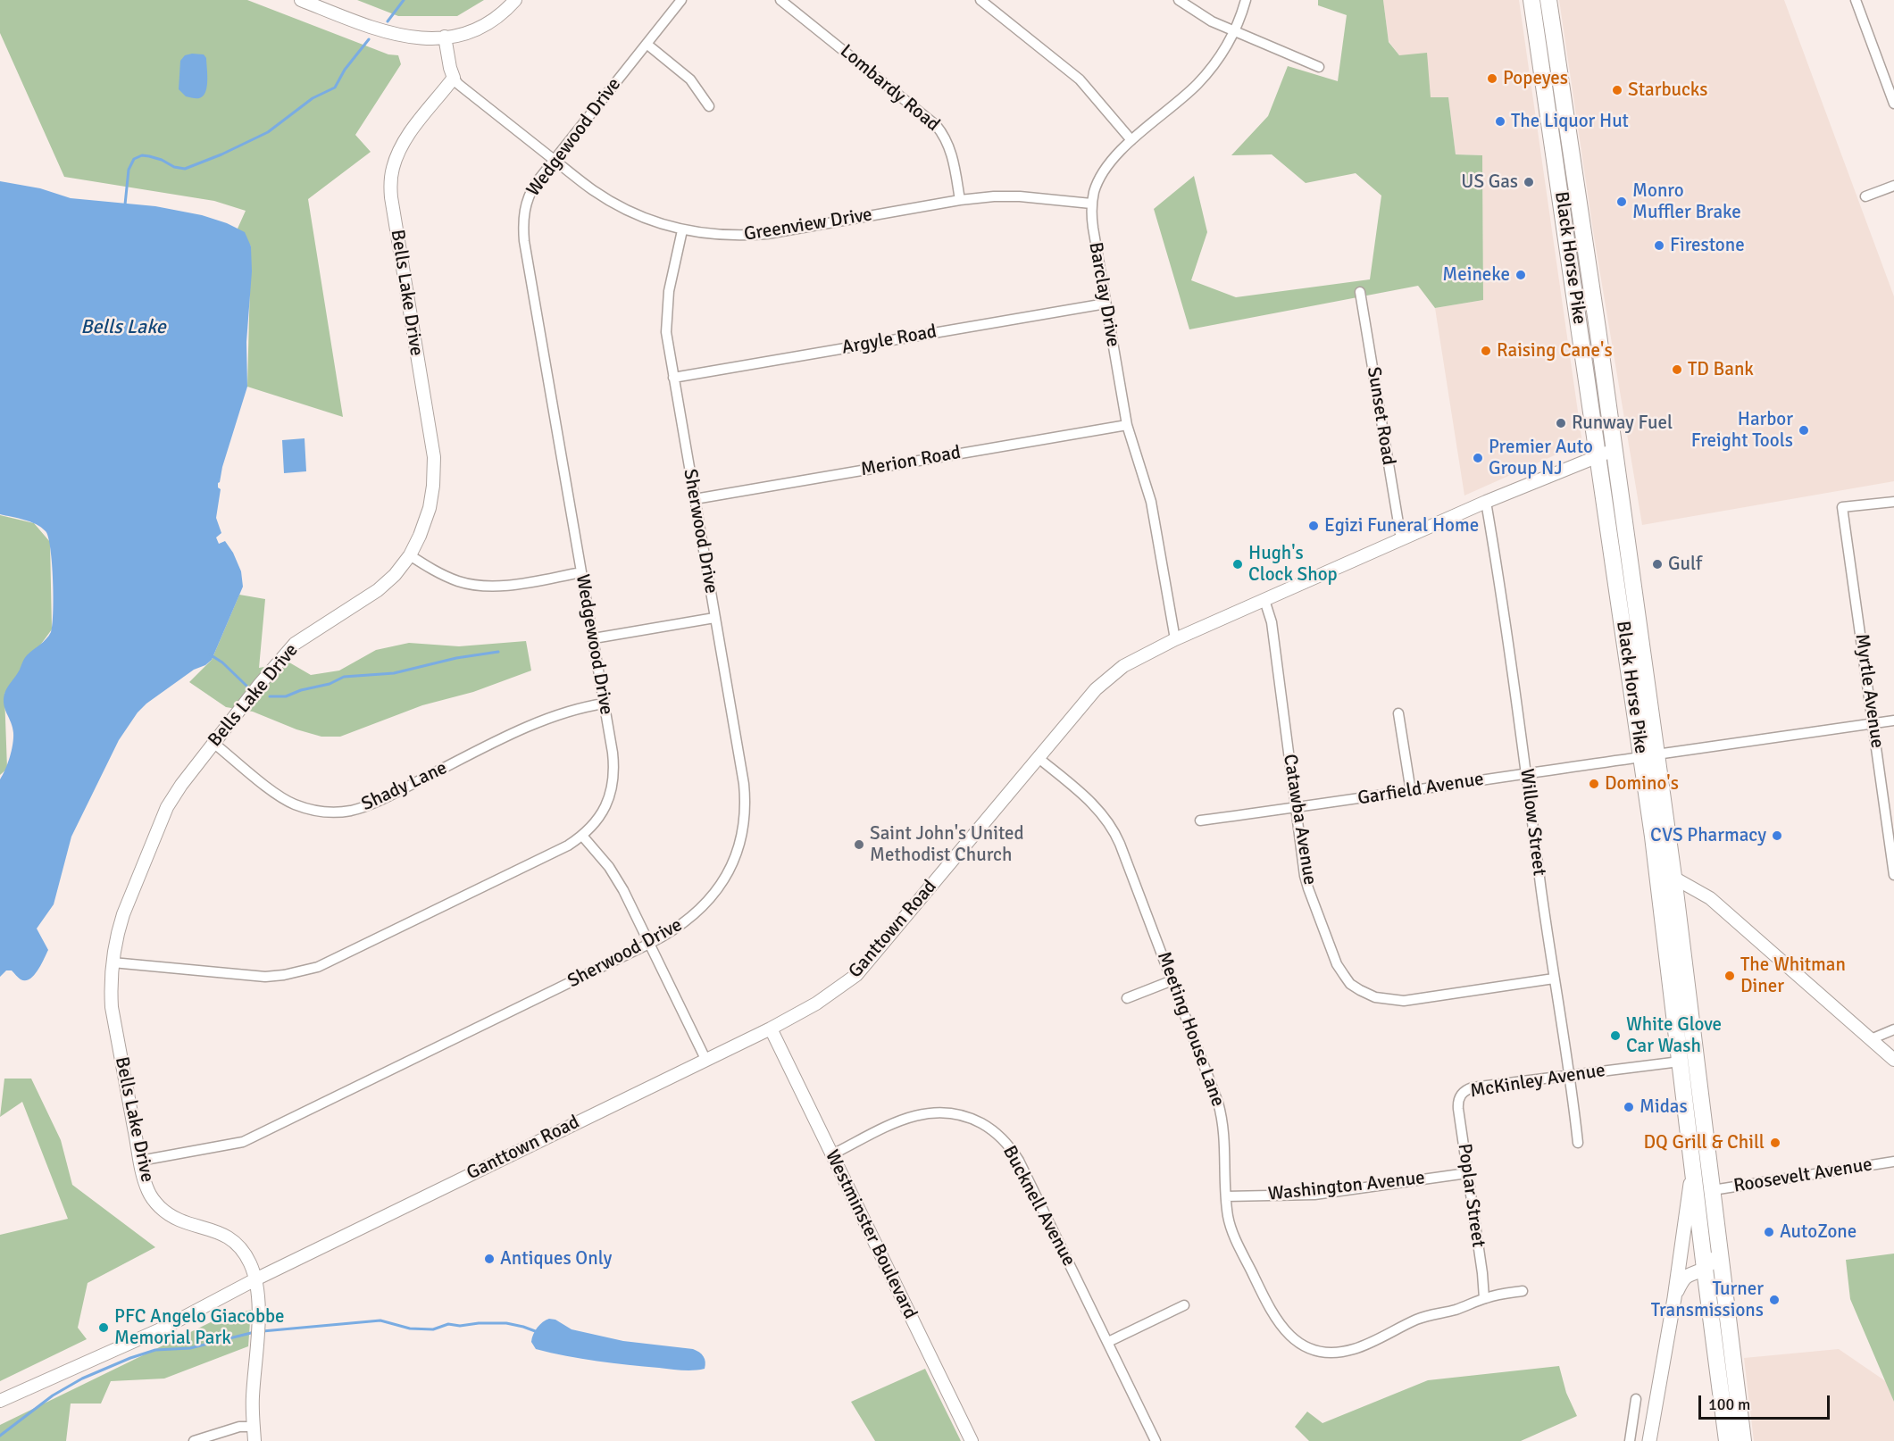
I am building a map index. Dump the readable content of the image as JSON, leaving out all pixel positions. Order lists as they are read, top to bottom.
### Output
{
  "streets": {
    "highway": ["Black Horse Pike"],
    "street": [
      "Lombardy Road",
      "Wedgewood Drive",
      "Greenview Drive",
      "Bells Lake Drive",
      "Barclay Drive",
      "Argyle Road",
      "Sunset Road",
      "Merion Road",
      "Sherwood Drive",
      "Myrtle Avenue",
      "Shady Lane",
      "Garfield Avenue",
      "Catawba Avenue",
      "Willow Street",
      "Ganttown Road",
      "Meeting House Lane",
      "McKinley Avenue",
      "Roosevelt Avenue",
      "Washington Avenue",
      "Poplar Street",
      "Bucknell Avenue",
      "Westminster Boulevard"
    ]
  },
  "crossings": [
    ["Lombardy Road", "Greenview Drive"],
    ["Wedgewood Drive", "Greenview Drive"],
    ["Wedgewood Drive", "Bells Lake Drive"],
    ["Wedgewood Drive", "Shady Lane"],
    ["Greenview Drive", "Bells Lake Drive"],
    ["Greenview Drive", "Barclay Drive"],
    ["Greenview Drive", "Sherwood Drive"],
    ["Black Horse Pike", "Garfield Avenue"],
    ["Black Horse Pike", "Ganttown Road"],
    ["Black Horse Pike", "McKinley Avenue"],
    ["Black Horse Pike", "Roosevelt Avenue"],
    ["Bells Lake Drive", "Sherwood Drive"],
    ["Bells Lake Drive", "Shady Lane"],
    ["Bells Lake Drive", "Ganttown Road"],
    ["Barclay Drive", "Argyle Road"],
    ["Barclay Drive", "Merion Road"],
    ["Barclay Drive", "Ganttown Road"],
    ["Argyle Road", "Sherwood Drive"],
    ["Sunset Road", "Ganttown Road"],
    ["Merion Road", "Sherwood Drive"],
    ["Myrtle Avenue", "Garfield Avenue"],
    ["Garfield Avenue", "Catawba Avenue"],
    ["Garfield Avenue", "Willow Street"],
    ["Catawba Avenue", "Willow Street"],
    ["Catawba Avenue", "Ganttown Road"],
    ["Willow Street", "Ganttown Road"],
    ["Willow Street", "McKinley Avenue"],
    ["Ganttown Road", "Meeting House Lane"],
    ["Ganttown Road", "Westminster Boulevard"],
    ["Meeting House Lane", "Washington Avenue"],
    ["Meeting House Lane", "Poplar Street"],
    ["McKinley Avenue", "Poplar Street"],
    ["Washington Avenue", "Poplar Street"],
    ["Bucknell Avenue", "Westminster Boulevard"]
  ],
  "water": ["Bells Lake"],
  "places": [
    "Popeyes",
    "Starbucks",
    "The Liquor Hut",
    "US Gas",
    "Monro Muffler Brake",
    "Firestone",
    "Meineke",
    "Raising Cane's",
    "TD Bank",
    "Runway Fuel",
    "Harbor Freight Tools",
    "Premier Auto Group NJ",
    "Egizi Funeral Home",
    "Hugh's Clock Shop",
    "Gulf",
    "Domino's",
    "CVS Pharmacy",
    "Saint John's United Methodist Church",
    "The Whitman Diner",
    "White Glove Car Wash",
    "Midas",
    "DQ Grill & Chill",
    "AutoZone",
    "Antiques Only",
    "Turner Transmissions",
    "PFC Angelo Giacobbe Memorial Park"
  ],
  "scale_bar": "100 m"
}
